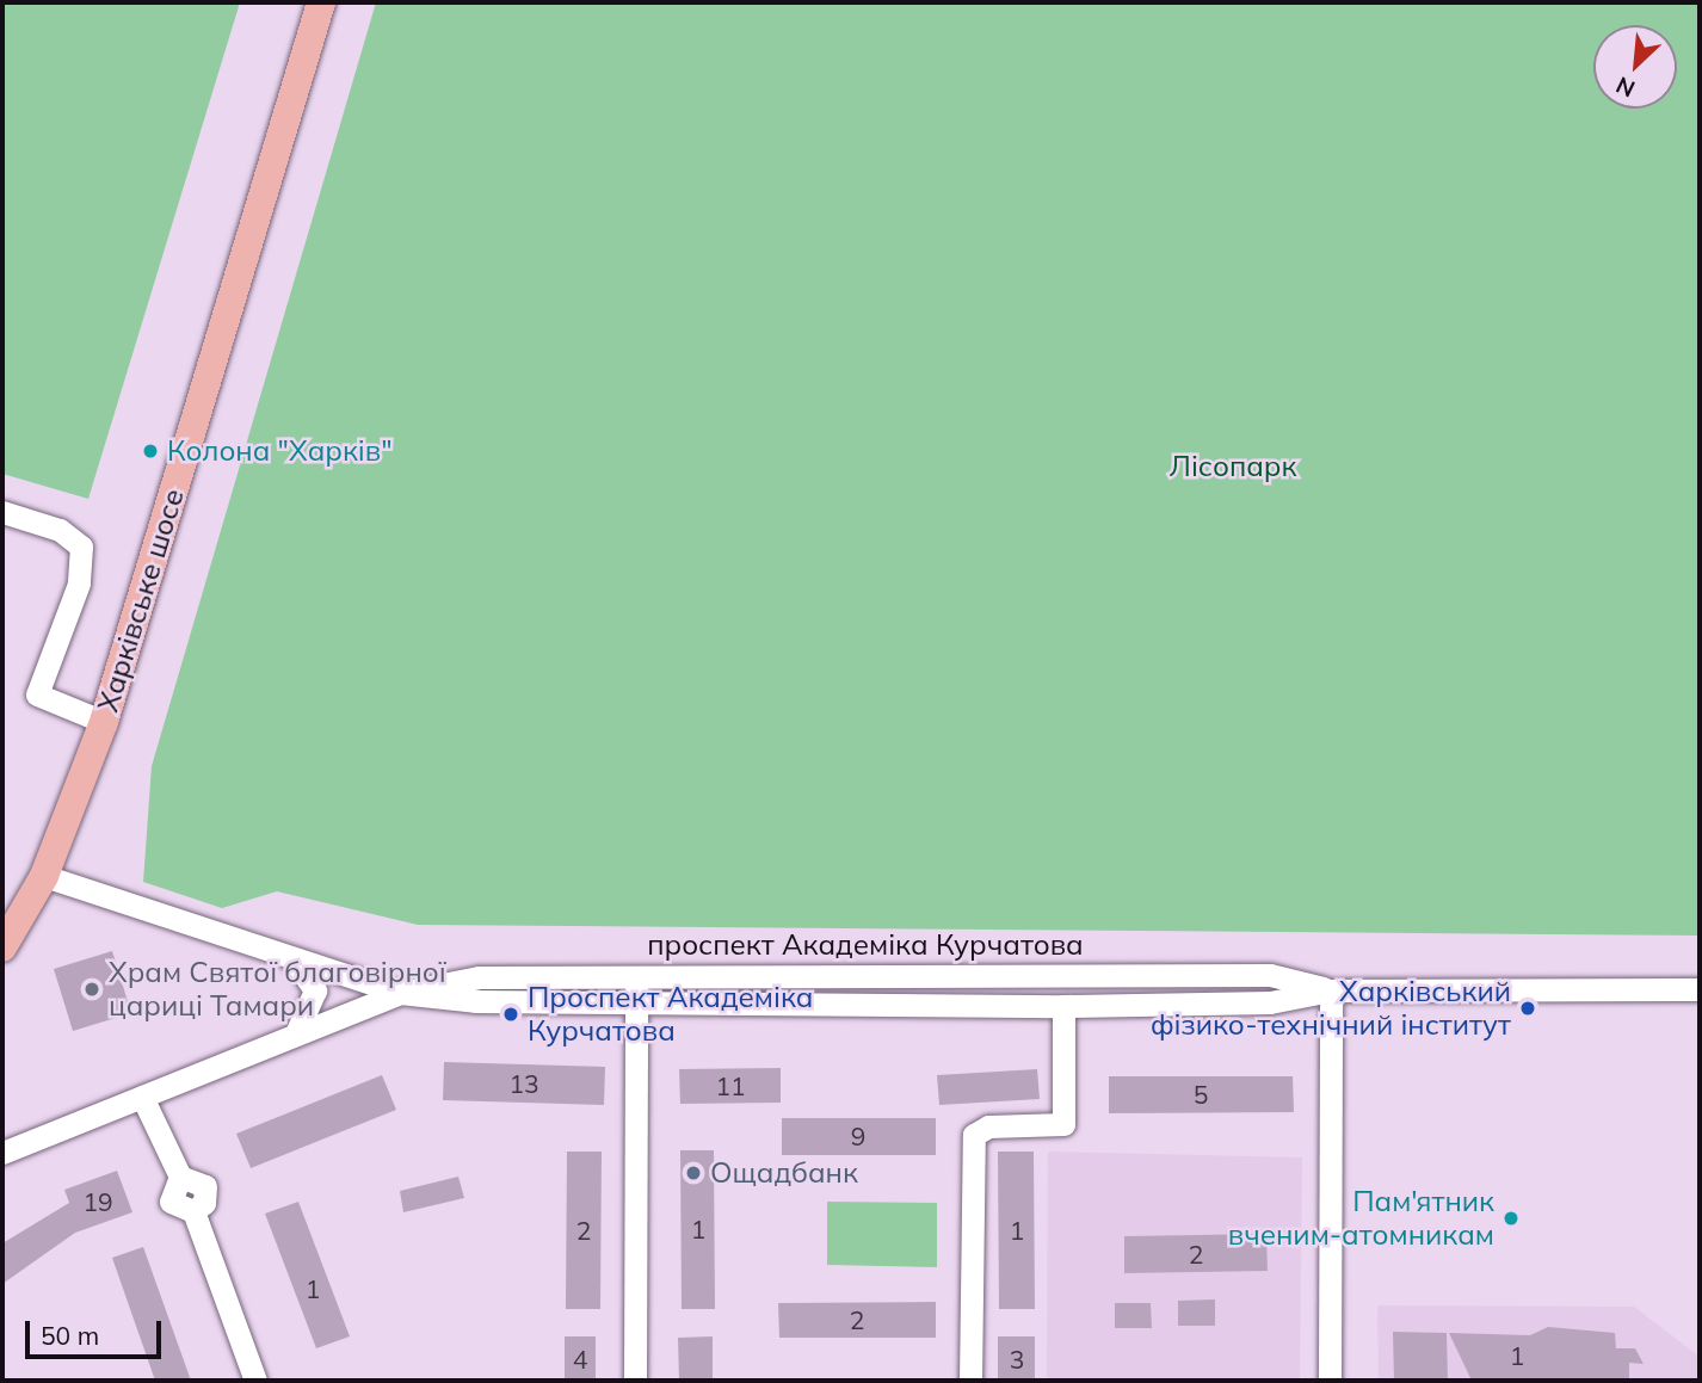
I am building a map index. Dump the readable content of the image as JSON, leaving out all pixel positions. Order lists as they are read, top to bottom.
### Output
{
  "streets": {
    "main road": ["Харківське шосе"],
    "street": ["проспект Академіка Курчатова"]
  },
  "parks": ["Лісопарк"],
  "places": [
    "Колона \"Харків\"",
    "Храм Святої благовірної цариці Тамари",
    "Харківський фізико-технічний інститут",
    "Проспект Академіка Курчатова",
    "Ощадбанк",
    "Пам'ятник вченим-атомникам"
  ],
  "house_numbers": [
    "13",
    "11",
    "5",
    "9",
    "19",
    "1",
    "2",
    "1",
    "2",
    "1",
    "2",
    "1",
    "4",
    "3"
  ],
  "scale_bar": "50 m",
  "north": "bottom left"
}
